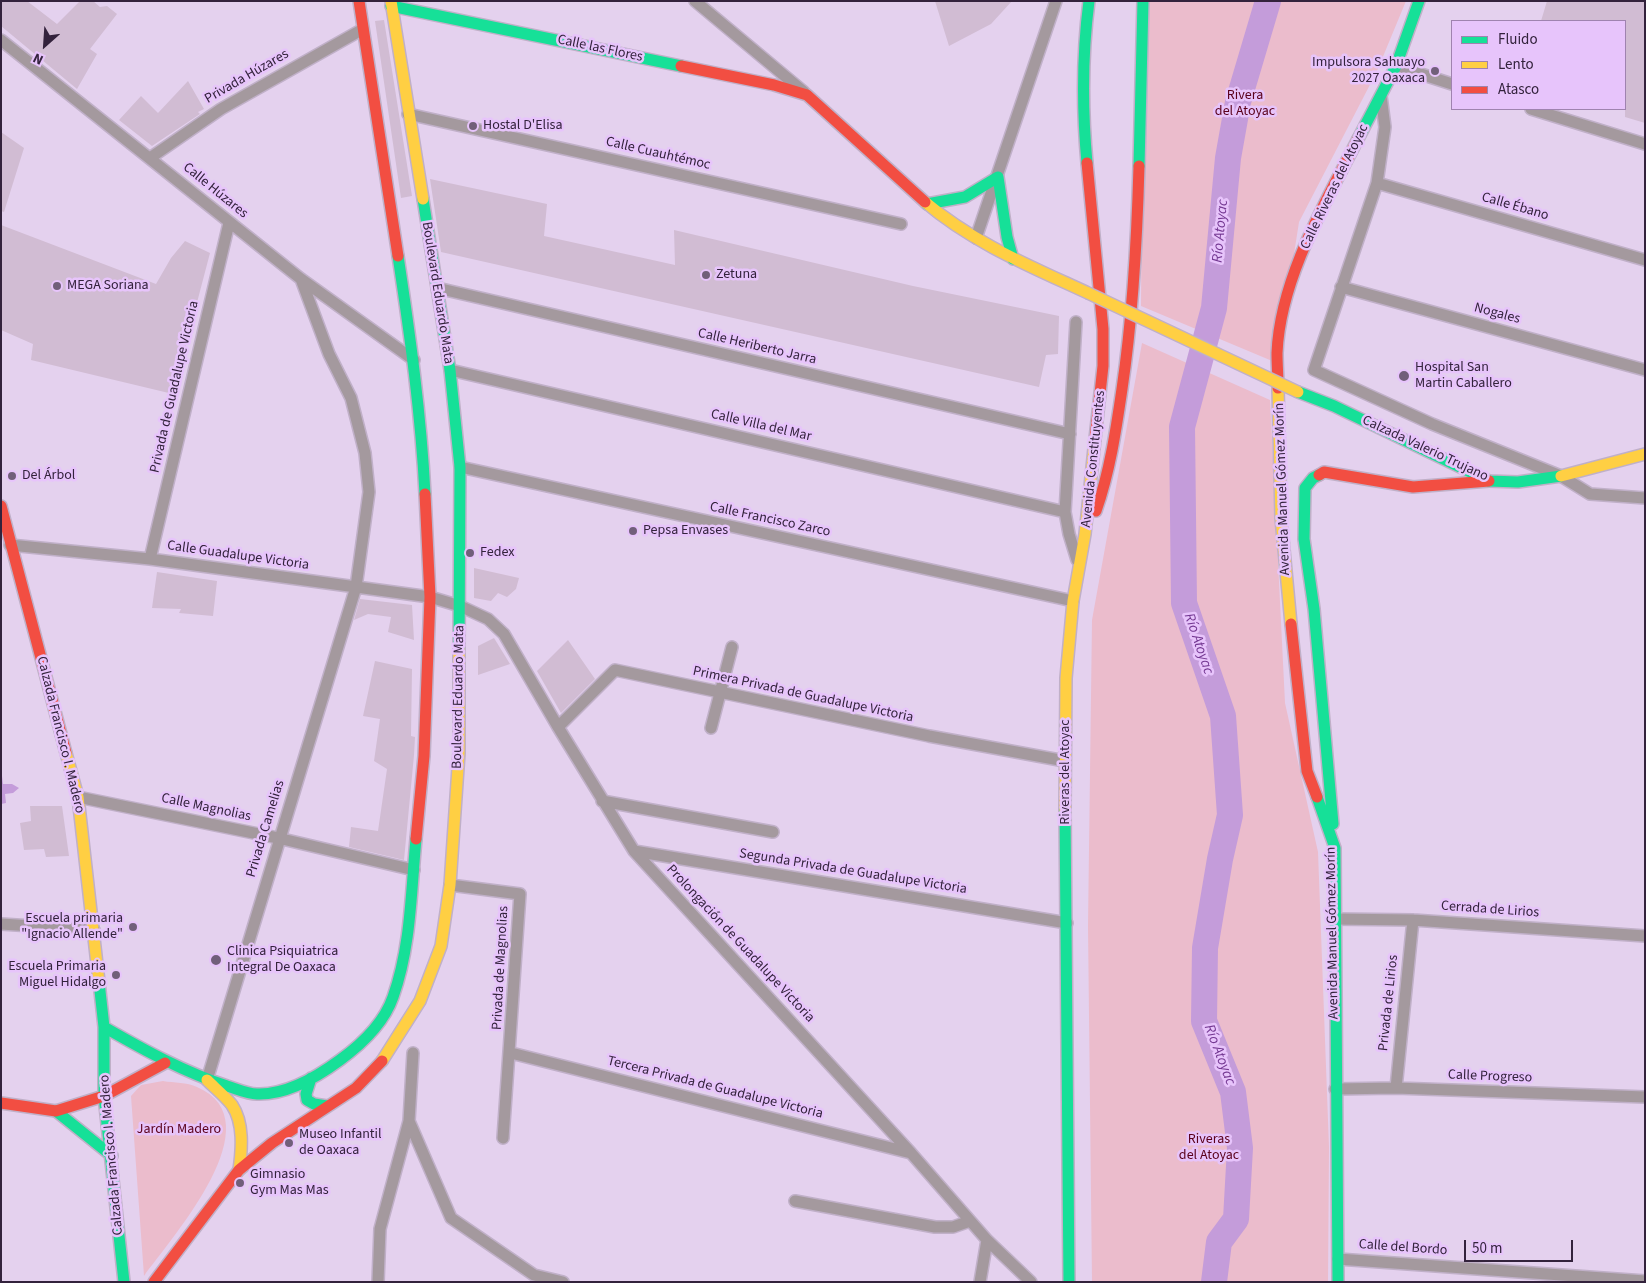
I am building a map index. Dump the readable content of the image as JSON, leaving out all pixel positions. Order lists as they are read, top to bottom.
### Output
{
  "streets": {
    "main road": [
      "Calle las Flores",
      "Calle Riveras del Atoyac",
      "Boulevard Eduardo Mata",
      "Calzada Valerio Trujano",
      "Avenida Constituyentes",
      "Avenida Manuel Gómez Morín",
      "Calzada Francisco I. Madero",
      "Riveras del Atoyac"
    ],
    "street": [
      "Privada Húzares",
      "Calle Cuauhtémoc",
      "Calle Húzares",
      "Calle Ébano",
      "Nogales",
      "Calle Heriberto Jarra",
      "Privada de Guadalupe Victoria",
      "Calle Villa del Mar",
      "Calle Francisco Zarco",
      "Calle Guadalupe Victoria",
      "Primera Privada de Guadalupe Victoria",
      "Calle Magnolias",
      "Privada Camelias",
      "Segunda Privada de Guadalupe Victoria",
      "Cerrada de Lirios",
      "Prolongación de Guadalupe Victoria",
      "Privada de Magnolias",
      "Privada de Lirios",
      "Calle Progreso",
      "Tercera Privada de Guadalupe Victoria",
      "Calle del Bordo"
    ]
  },
  "crossings": [
    ["Calle las Flores", "Boulevard Eduardo Mata"],
    ["Calle las Flores", "Calzada Valerio Trujano"],
    ["Privada Húzares", "Calle Húzares"],
    ["Calle Cuauhtémoc", "Boulevard Eduardo Mata"],
    ["Calle Riveras del Atoyac", "Avenida Manuel Gómez Morín"],
    ["Calle Húzares", "Privada de Guadalupe Victoria"],
    ["Calle Húzares", "Privada Camelias"],
    ["Boulevard Eduardo Mata", "Calle Heriberto Jarra"],
    ["Boulevard Eduardo Mata", "Calle Villa del Mar"],
    ["Boulevard Eduardo Mata", "Calle Francisco Zarco"],
    ["Boulevard Eduardo Mata", "Calle Guadalupe Victoria"],
    ["Boulevard Eduardo Mata", "Prolongación de Guadalupe Victoria"],
    ["Boulevard Eduardo Mata", "Privada de Magnolias"],
    ["Privada de Guadalupe Victoria", "Calle Guadalupe Victoria"],
    ["Avenida Constituyentes", "Riveras del Atoyac"],
    ["Avenida Manuel Gómez Morín", "Cerrada de Lirios"],
    ["Avenida Manuel Gómez Morín", "Calle Progreso"],
    ["Avenida Manuel Gómez Morín", "Calle del Bordo"],
    ["Calle Francisco Zarco", "Riveras del Atoyac"],
    ["Calle Guadalupe Victoria", "Calzada Francisco I. Madero"],
    ["Calle Guadalupe Victoria", "Privada Camelias"],
    ["Calle Guadalupe Victoria", "Prolongación de Guadalupe Victoria"],
    ["Primera Privada de Guadalupe Victoria", "Riveras del Atoyac"],
    ["Primera Privada de Guadalupe Victoria", "Prolongación de Guadalupe Victoria"],
    ["Calzada Francisco I. Madero", "Calle Magnolias"],
    ["Riveras del Atoyac", "Segunda Privada de Guadalupe Victoria"],
    ["Calle Magnolias", "Privada Camelias"],
    ["Segunda Privada de Guadalupe Victoria", "Prolongación de Guadalupe Victoria"],
    ["Cerrada de Lirios", "Privada de Lirios"],
    ["Prolongación de Guadalupe Victoria", "Tercera Privada de Guadalupe Victoria"],
    ["Privada de Magnolias", "Tercera Privada de Guadalupe Victoria"],
    ["Privada de Lirios", "Calle Progreso"]
  ],
  "water": ["Río Atoyac"],
  "parks": ["Rivera del Atoyac", "Jardín Madero", "Riveras del Atoyac"],
  "places": [
    "Impulsora Sahuayo 2027 Oaxaca",
    "Hostal D'Elisa",
    "Zetuna",
    "MEGA Soriana",
    "Hospital San Martin Caballero",
    "Del Árbol",
    "Pepsa Envases",
    "Fedex",
    "Escuela primaria \"Ignacio Allende\"",
    "Clinica Psiquiatrica Integral De Oaxaca",
    "Escuela Primaria Miguel Hidalgo",
    "Museo Infantil de Oaxaca",
    "Gimnasio Gym Mas Mas"
  ],
  "legend": ["Fluido", "Lento", "Atasco"],
  "scale_bar": "50 m",
  "north": "bottom left"
}
